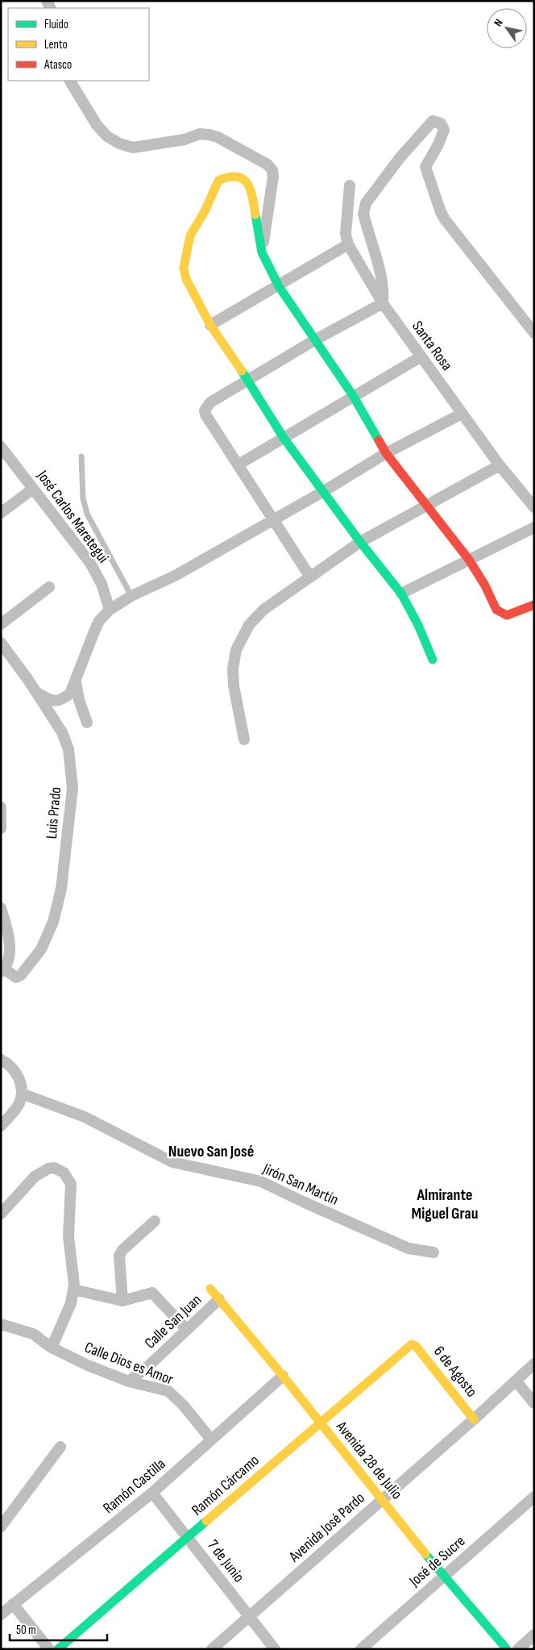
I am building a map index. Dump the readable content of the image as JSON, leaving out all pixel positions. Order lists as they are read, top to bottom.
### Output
{
  "streets": {
    "street": [
      "Santa Rosa",
      "José Carlos Maretegui",
      "Luis Prado",
      "Jirón San Martín",
      "Calle San Juan",
      "Calle Dios es Amor",
      "6 de Agosto",
      "Avenida 28 de Julio",
      "Ramón Cárcamo",
      "Ramón Castilla",
      "Avenida José Pardo",
      "7 de Junio",
      "José de Sucre"
    ]
  },
  "crossings": [
    ["Calle San Juan", "Calle Dios es Amor"],
    ["Calle San Juan", "Avenida 28 de Julio"],
    ["Calle Dios es Amor", "Ramón Castilla"],
    ["6 de Agosto", "Ramón Cárcamo"],
    ["6 de Agosto", "Avenida José Pardo"],
    ["Avenida 28 de Julio", "Ramón Cárcamo"],
    ["Avenida 28 de Julio", "Ramón Castilla"],
    ["Avenida 28 de Julio", "Avenida José Pardo"],
    ["Avenida 28 de Julio", "José de Sucre"],
    ["Ramón Cárcamo", "7 de Junio"],
    ["Ramón Castilla", "7 de Junio"],
    ["Avenida José Pardo", "7 de Junio"]
  ],
  "districts": ["Nuevo San José", "Almirante Miguel Grau"],
  "legend": ["Fluido", "Lento", "Atasco"],
  "scale_bar": "50 m",
  "north": "top left"
}
